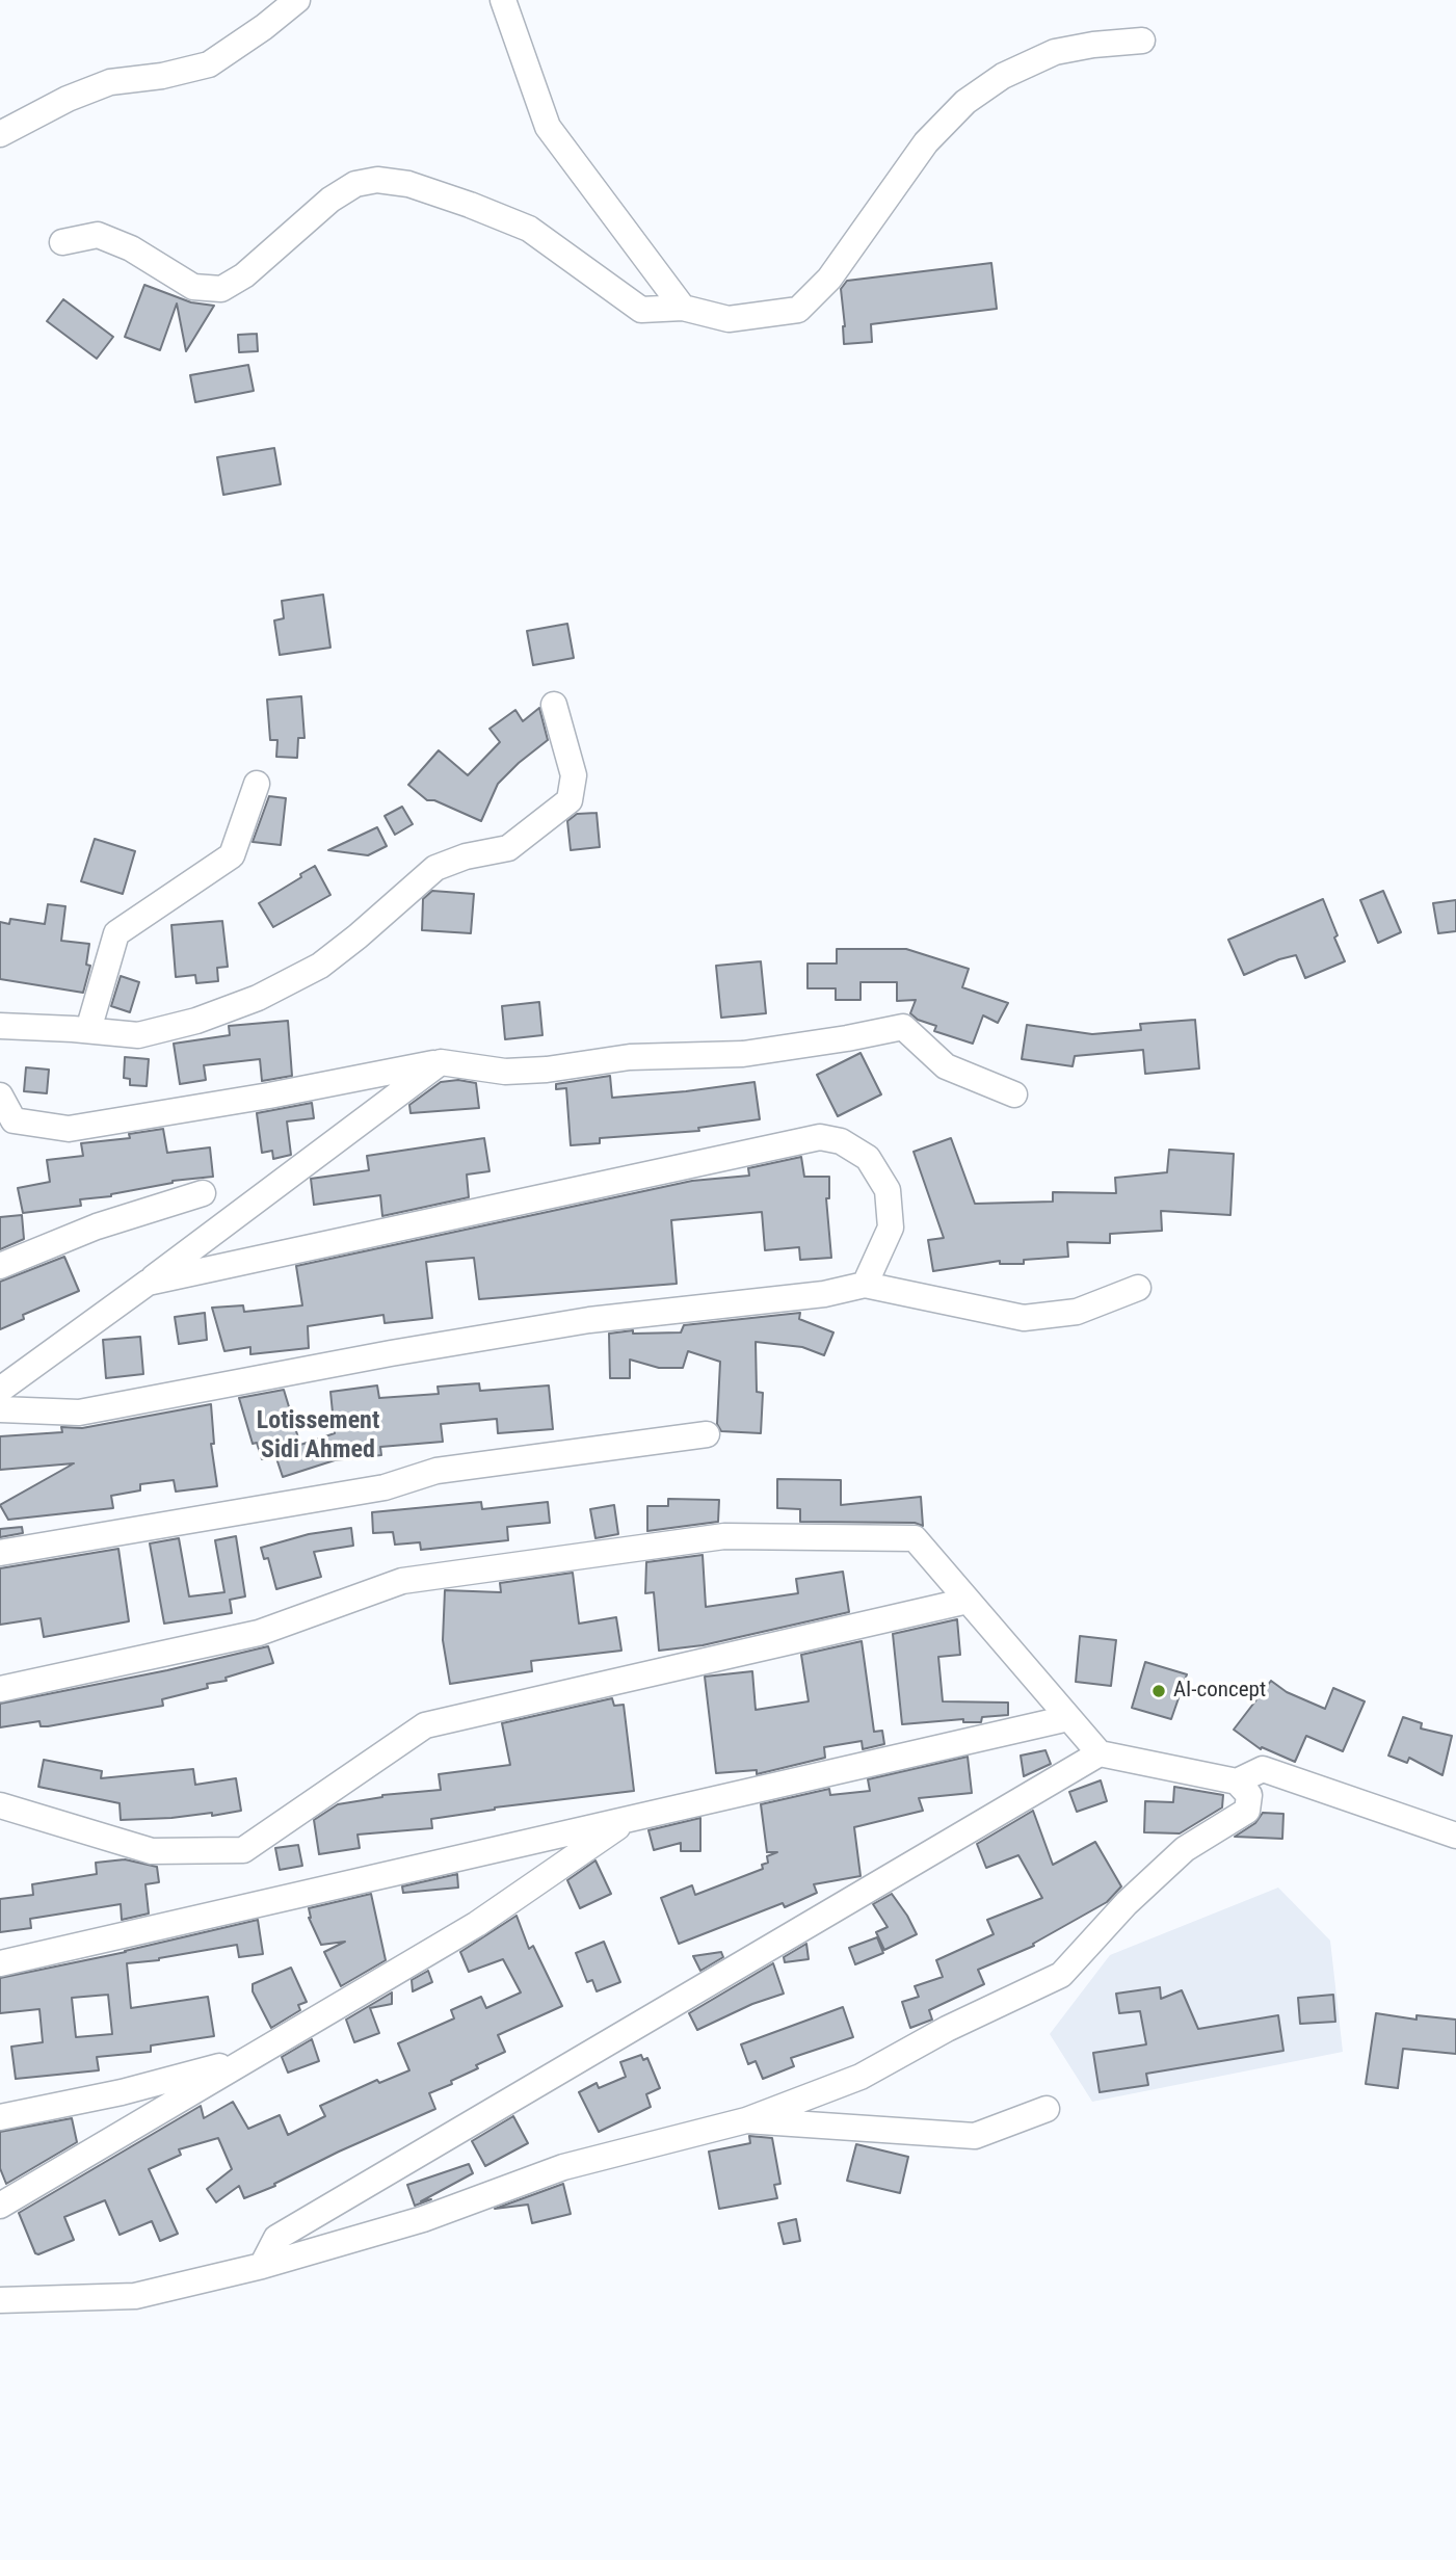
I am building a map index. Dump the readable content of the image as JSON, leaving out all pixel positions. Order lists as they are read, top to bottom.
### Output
{
  "districts": ["Lotissement Sidi Ahmed"],
  "places": ["AI-concept"]
}
